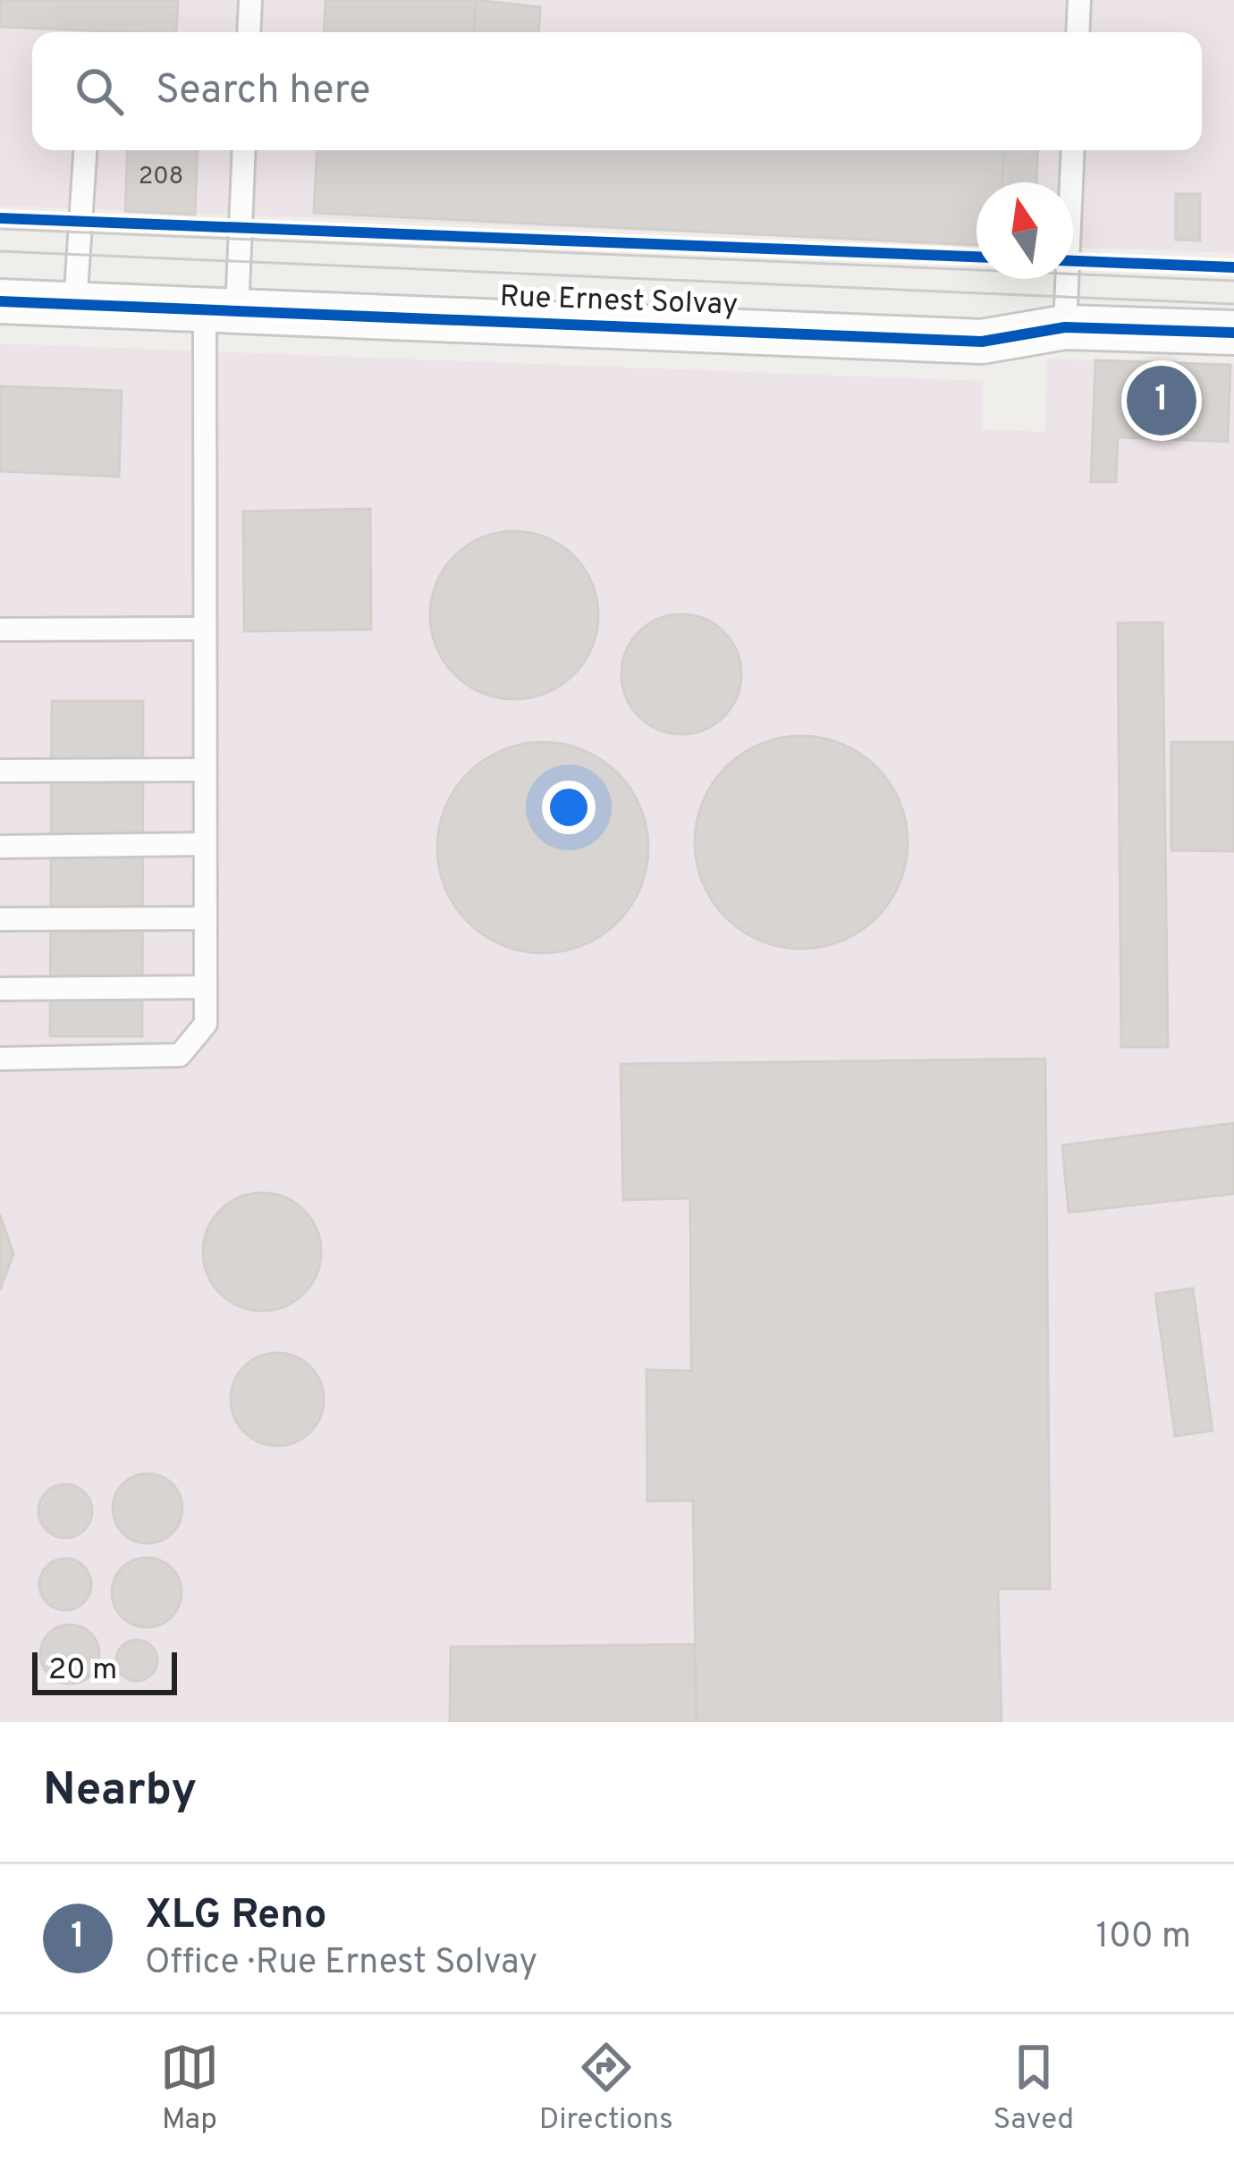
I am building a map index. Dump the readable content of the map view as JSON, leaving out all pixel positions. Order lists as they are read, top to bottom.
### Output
{
  "streets": {
    "street": ["Rue Ernest Solvay"]
  },
  "house_numbers": ["208"],
  "scale_bar": "20 m",
  "north": "top",
  "page": {
    "search": "Search here",
    "pins": "1",
    "scale": "20 m",
    "heading": "Nearby",
    "list": [
      {
        "mark": "1",
        "name": "XLG Reno",
        "note": "Office · Rue Ernest Solvay",
        "value": "100 m"
      }
    ],
    "nav": ["Map", "Directions", "Saved"]
  }
}
